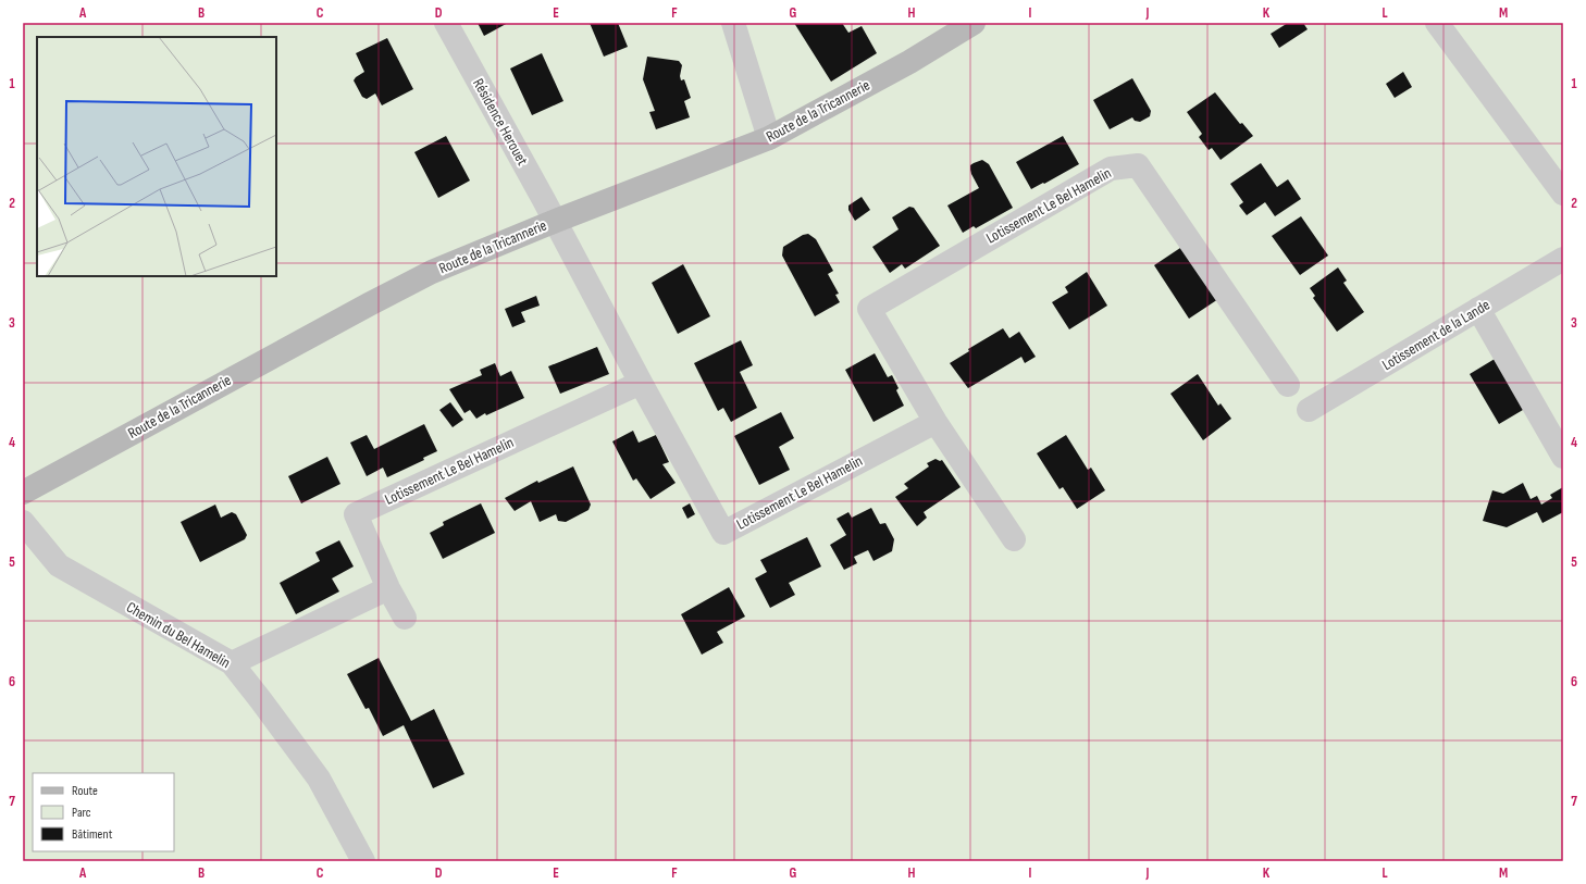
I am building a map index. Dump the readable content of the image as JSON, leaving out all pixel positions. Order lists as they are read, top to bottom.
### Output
{
  "streets": {
    "main road": ["Route de la Tricannerie"],
    "street": [
      "Résidence Herouet",
      "Lotissement Le Bel Hamelin",
      "Lotissement de la Lande",
      "Chemin du Bel Hamelin"
    ]
  },
  "crossings": [
    ["Route de la Tricannerie", "Résidence Herouet"],
    ["Route de la Tricannerie", "Lotissement Le Bel Hamelin"],
    ["Résidence Herouet", "Lotissement Le Bel Hamelin"]
  ],
  "legend": ["Route", "Parc", "Bâtiment"],
  "grid": {
    "columns": [
      "A",
      "B",
      "C",
      "D",
      "E",
      "F",
      "G",
      "H",
      "I",
      "J",
      "K",
      "L",
      "M"
    ],
    "rows": [
      "1",
      "2",
      "3",
      "4",
      "5",
      "6",
      "7"
    ]
  }
}
